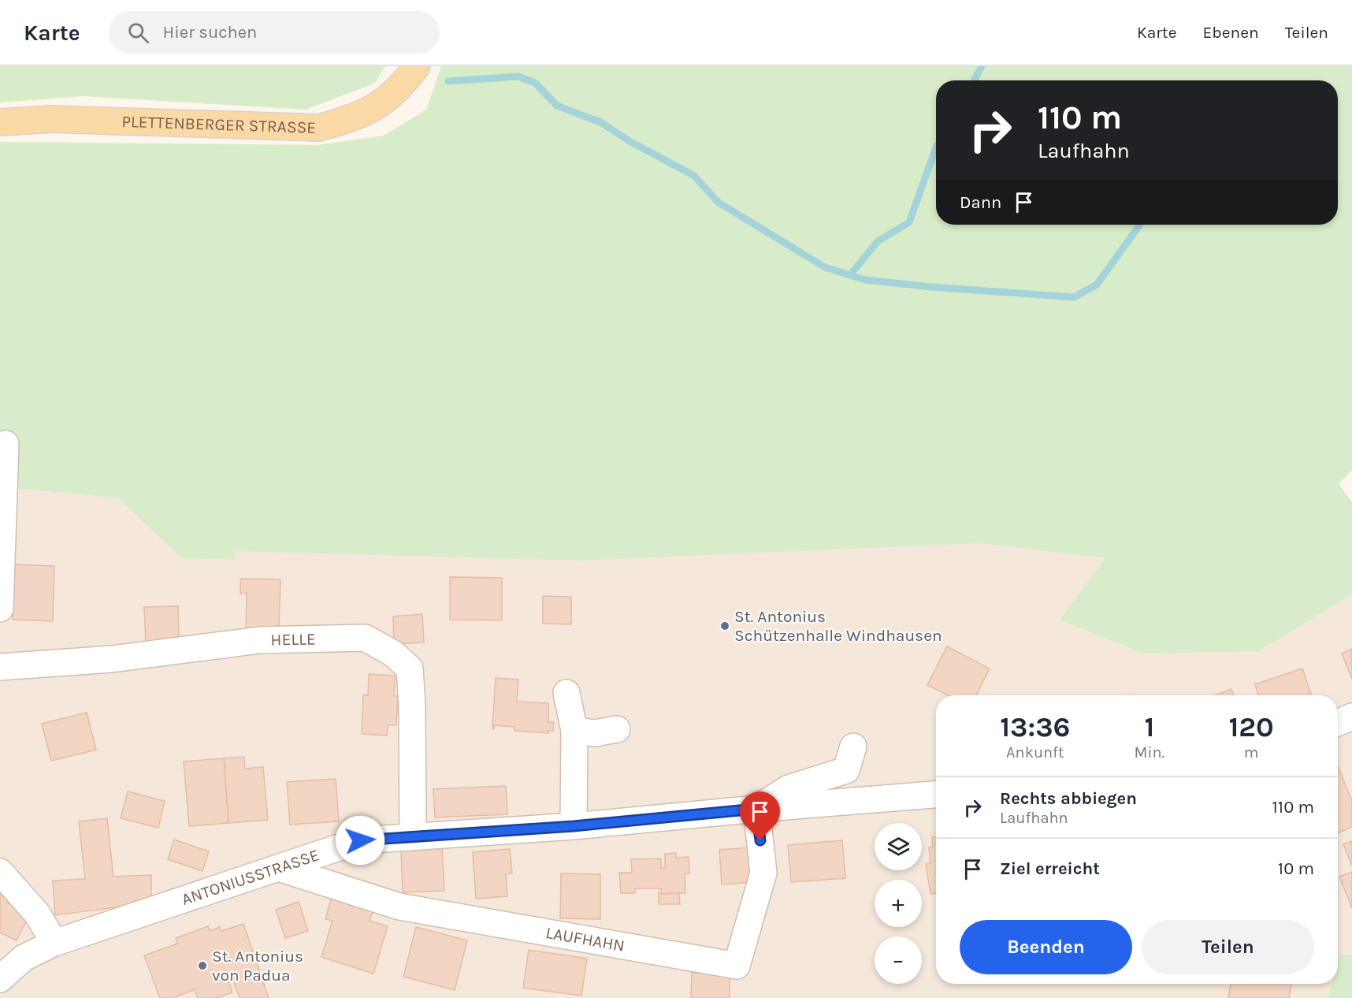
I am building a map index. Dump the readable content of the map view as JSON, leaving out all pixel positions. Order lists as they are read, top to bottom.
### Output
{
  "streets": {
    "main road": ["PLETTENBERGER STRASSE"],
    "street": ["HELLE", "ANTONIUSSTRASSE", "LAUFHAHN"]
  },
  "crossings": [
    ["HELLE", "ANTONIUSSTRASSE"],
    ["ANTONIUSSTRASSE", "LAUFHAHN"]
  ],
  "places": ["St. Antonius Schützenhalle Windhausen", "St. Antonius von Padua"],
  "page": {
    "header": "Karte",
    "search": "Hier suchen",
    "nav": ["Karte", "Ebenen", "Teilen"],
    "turn": ["110 m", "Laufhahn"],
    "then": "Dann",
    "eta": [
      "13:36",
      "Ankunft",
      "1",
      "Min.",
      "120",
      "m"
    ],
    "list": [
      {
        "name": "Rechts abbiegen",
        "note": "Laufhahn",
        "value": "110 m"
      },
      {
        "name": "Ziel erreicht",
        "value": "10 m"
      }
    ],
    "map_buttons": ["+", "−"],
    "buttons": ["Beenden", "Teilen"]
  }
}
